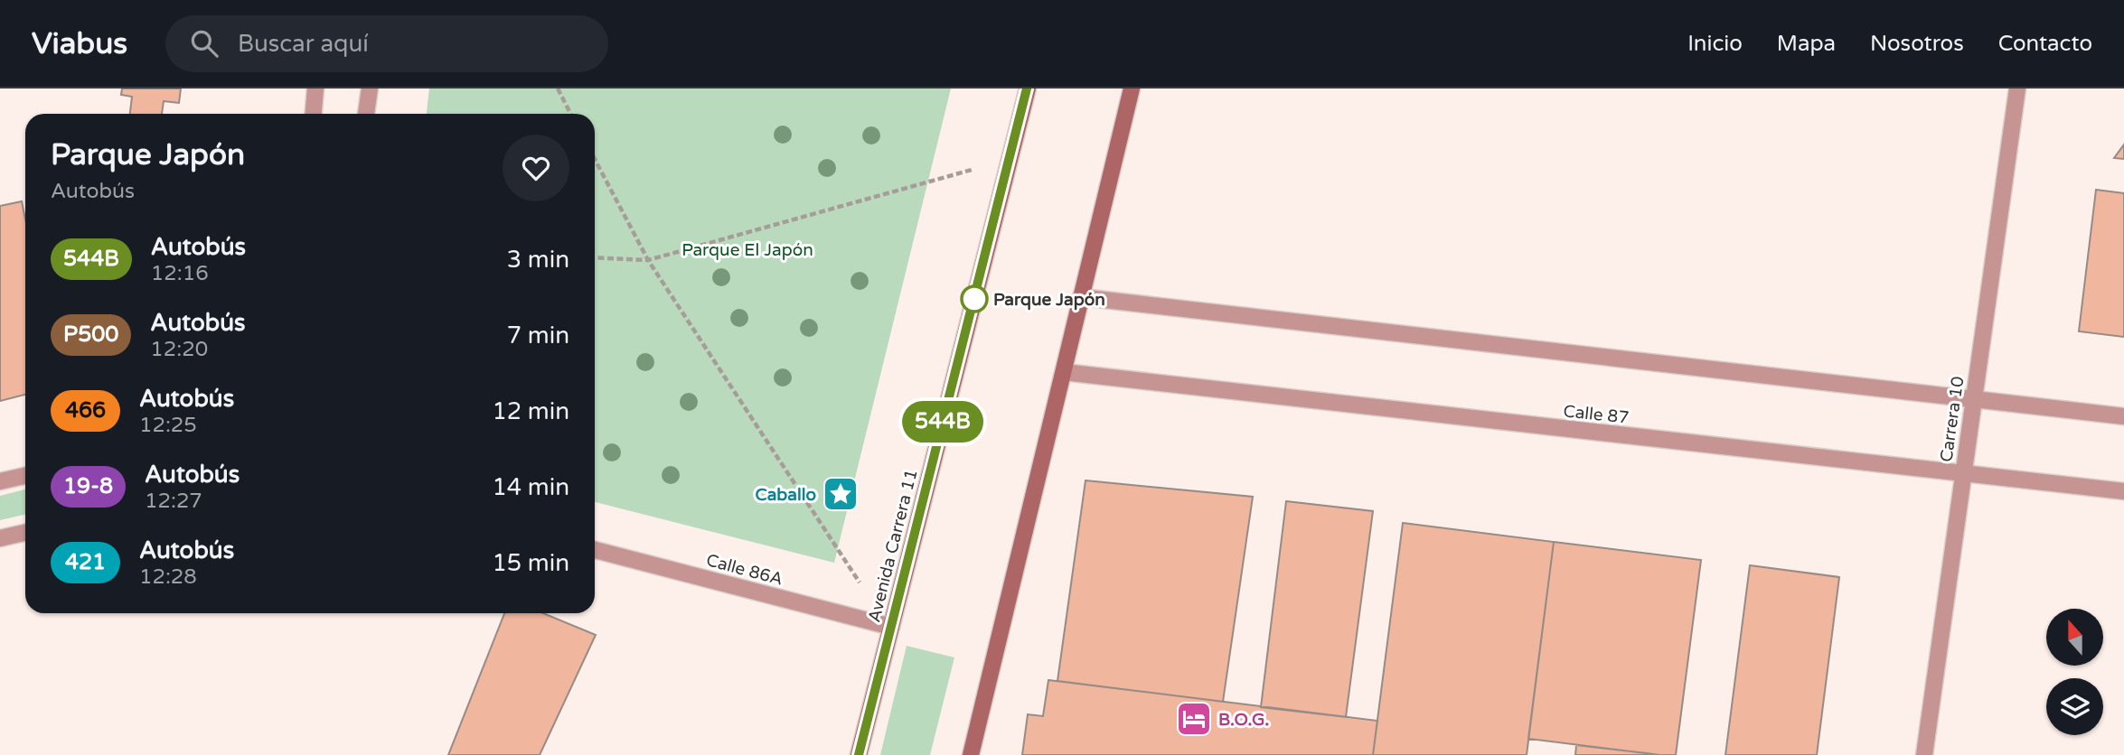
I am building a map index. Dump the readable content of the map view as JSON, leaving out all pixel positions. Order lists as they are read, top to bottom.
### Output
{
  "streets": {
    "main road": ["Avenida Carrera 11"],
    "street": ["Calle 87", "Carrera 10", "Calle 86A"]
  },
  "crossings": [
    ["Calle 87", "Carrera 10"],
    ["Avenida Carrera 11", "Calle 86A"]
  ],
  "parks": ["Parque El Japón"],
  "places": {
    "other": ["Parque Japón"],
    "place": ["Caballo"],
    "hotel": ["B.O.G."]
  },
  "lines": ["bus line 544B"],
  "north": "top",
  "page": {
    "header": "Viabus",
    "search": "Buscar aquí",
    "nav": [
      "Inicio",
      "Mapa",
      "Nosotros",
      "Contacto"
    ],
    "on_map": "544B",
    "heading": ["Parque Japón", "Autobús"],
    "list": [
      {
        "mark": "544B",
        "name": "Autobús",
        "note": "12:16",
        "value": "3 min"
      },
      {
        "mark": "P500",
        "name": "Autobús",
        "note": "12:20",
        "value": "7 min"
      },
      {
        "mark": "466",
        "name": "Autobús",
        "note": "12:25",
        "value": "12 min"
      },
      {
        "mark": "19-8",
        "name": "Autobús",
        "note": "12:27",
        "value": "14 min"
      },
      {
        "mark": "421",
        "name": "Autobús",
        "note": "12:28",
        "value": "15 min"
      }
    ]
  }
}
